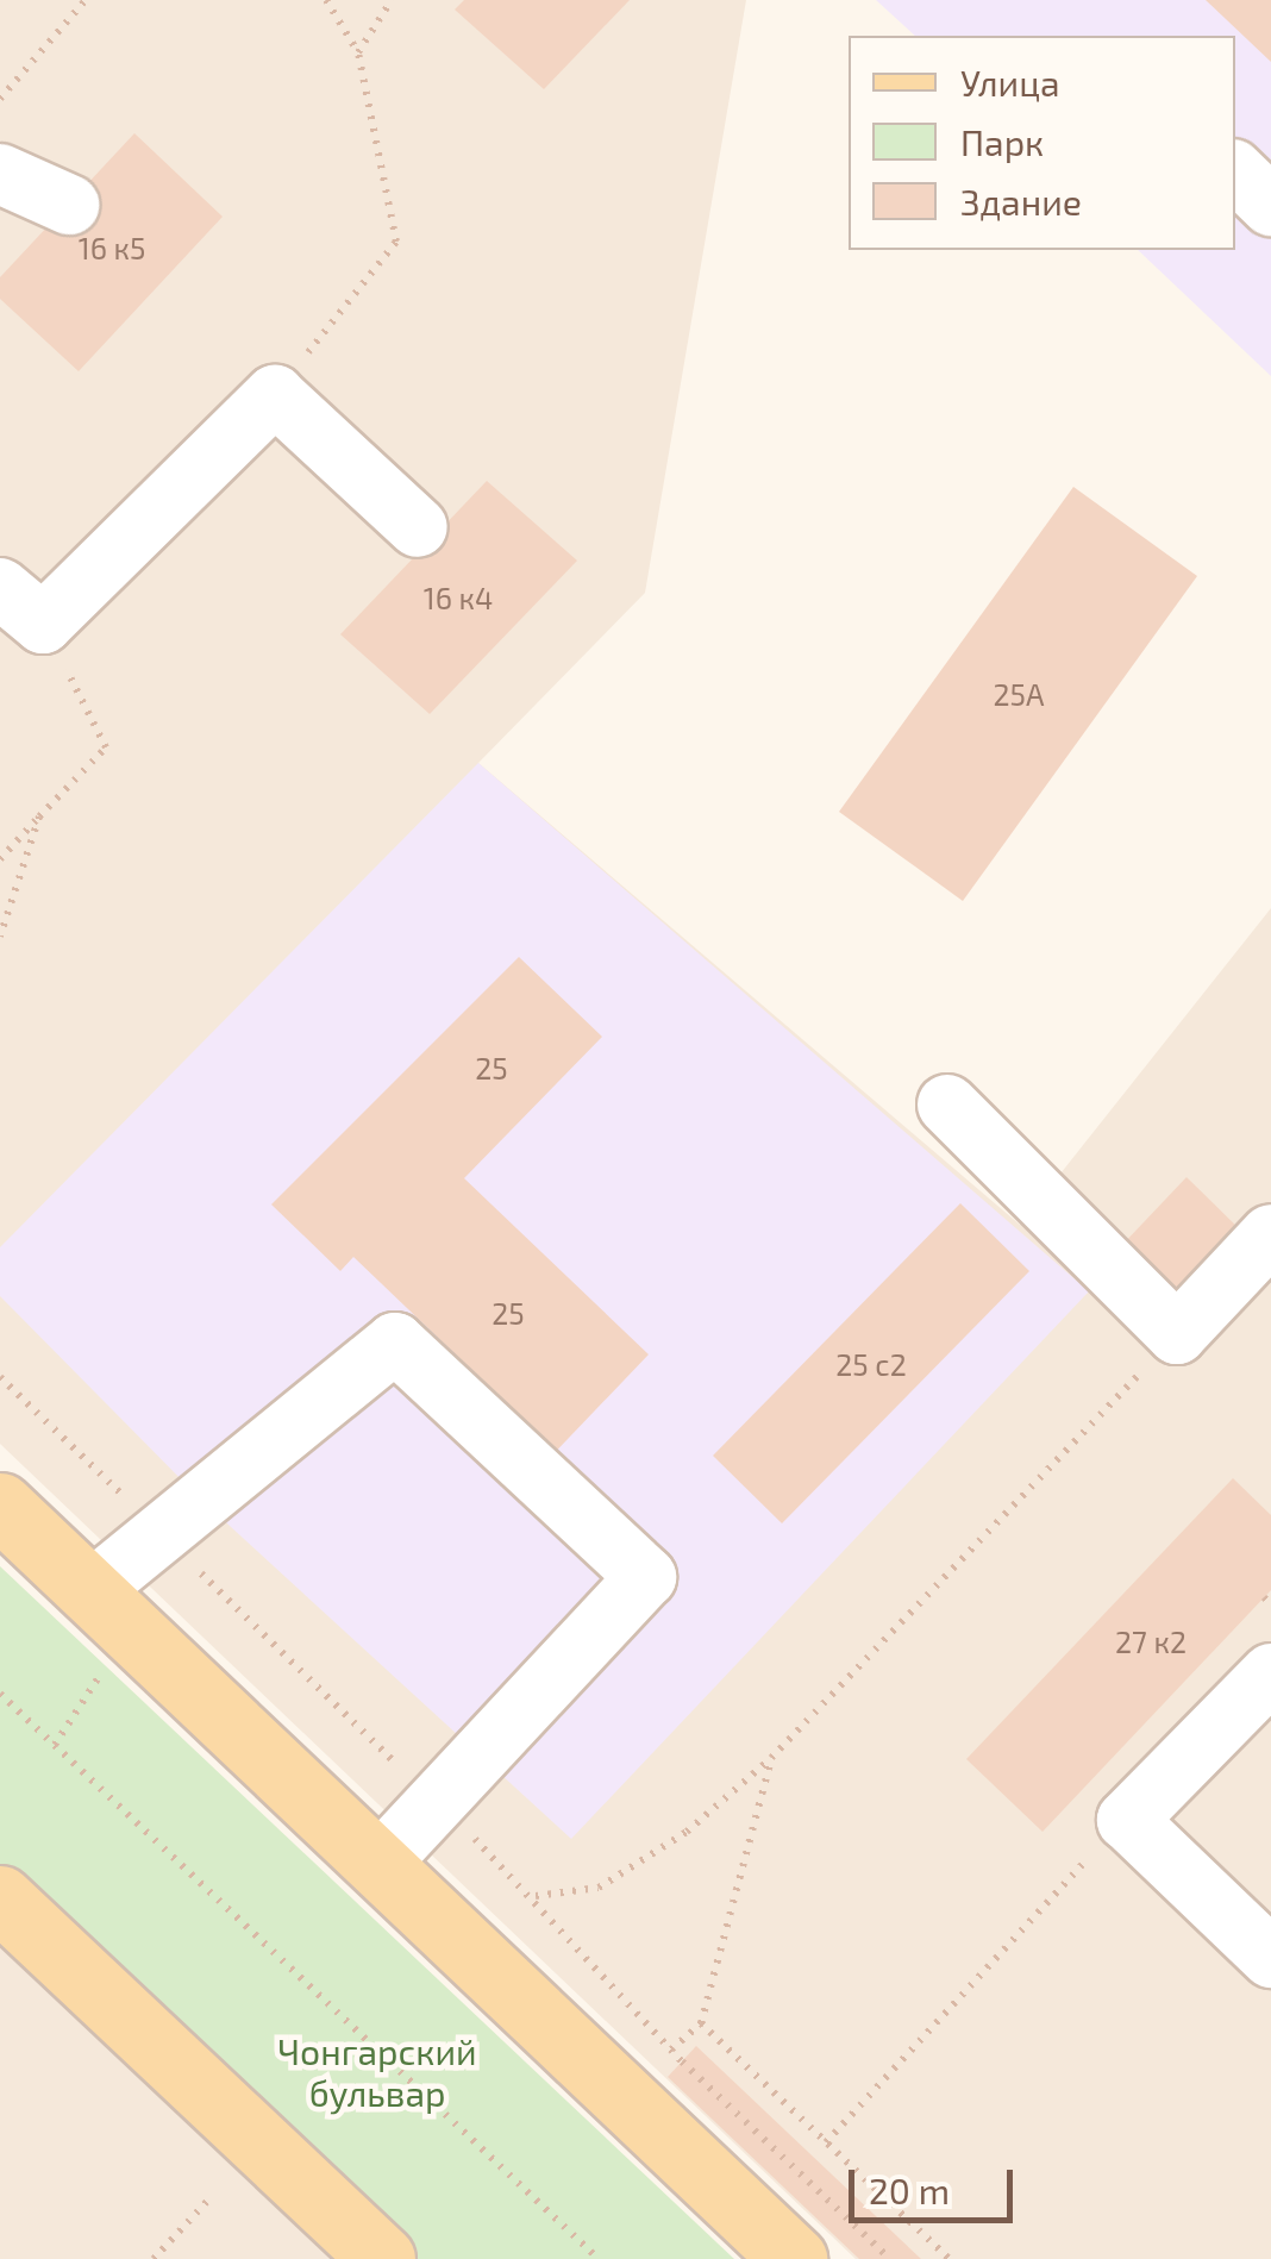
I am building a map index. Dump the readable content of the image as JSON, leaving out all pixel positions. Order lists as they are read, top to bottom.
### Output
{
  "parks": ["Чонгарский бульвар"],
  "house_numbers": [
    "16 к5",
    "16 к4",
    "25А",
    "25",
    "25",
    "25 с2",
    "27 к2"
  ],
  "legend": ["Улица", "Парк", "Здание"],
  "scale_bar": "20 m"
}
